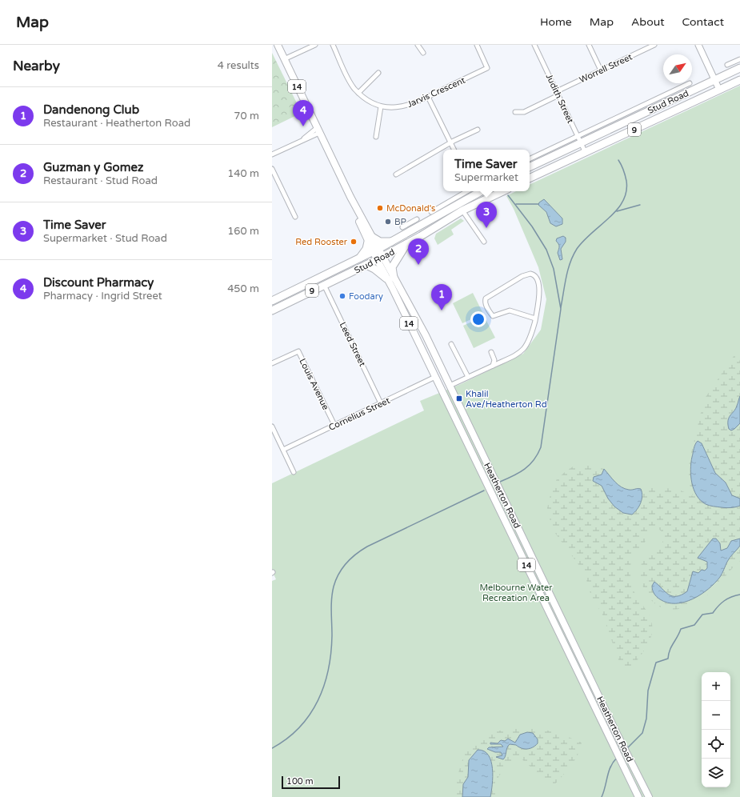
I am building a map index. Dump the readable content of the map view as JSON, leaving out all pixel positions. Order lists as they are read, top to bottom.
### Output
{
  "streets": {
    "highway": ["Stud Road", "9"],
    "main road": ["14", "Heatherton Road"],
    "street": [
      "Worrell Street",
      "Jarvis Crescent",
      "Judith Street",
      "Leed Street",
      "Louis Avenue",
      "Cornelius Street"
    ]
  },
  "crossings": [
    ["Worrell Street", "Judith Street"],
    ["Judith Street", "Stud Road"],
    ["Stud Road", "Leed Street"],
    ["Stud Road", "Heatherton Road"],
    ["Leed Street", "Cornelius Street"],
    ["Louis Avenue", "Cornelius Street"],
    ["Cornelius Street", "Heatherton Road"]
  ],
  "parks": ["Melbourne Water Recreation Area"],
  "places": {
    "other": [
      "McDonald's",
      "BP",
      "Red Rooster",
      "Foodary"
    ],
    "transit": ["Khalil Ave/Heatherton Rd"]
  },
  "scale_bar": "100 m",
  "north": "top right",
  "page": {
    "header": "Map",
    "nav": [
      "Home",
      "Map",
      "About",
      "Contact"
    ],
    "heading": ["Nearby", "4 results"],
    "list": [
      {
        "mark": "1",
        "name": "Dandenong Club",
        "note": "Restaurant · Heatherton Road",
        "value": "70 m"
      },
      {
        "mark": "2",
        "name": "Guzman y Gomez",
        "note": "Restaurant · Stud Road",
        "value": "140 m"
      },
      {
        "mark": "3",
        "name": "Time Saver",
        "note": "Supermarket · Stud Road",
        "value": "160 m"
      },
      {
        "mark": "4",
        "name": "Discount Pharmacy",
        "note": "Pharmacy · Ingrid Street",
        "value": "450 m"
      }
    ],
    "pins": [
      "4",
      "3",
      "2",
      "1"
    ],
    "popup": ["Time Saver", "Supermarket"],
    "map_buttons": ["+", "−"],
    "scale": "100 m"
  }
}
